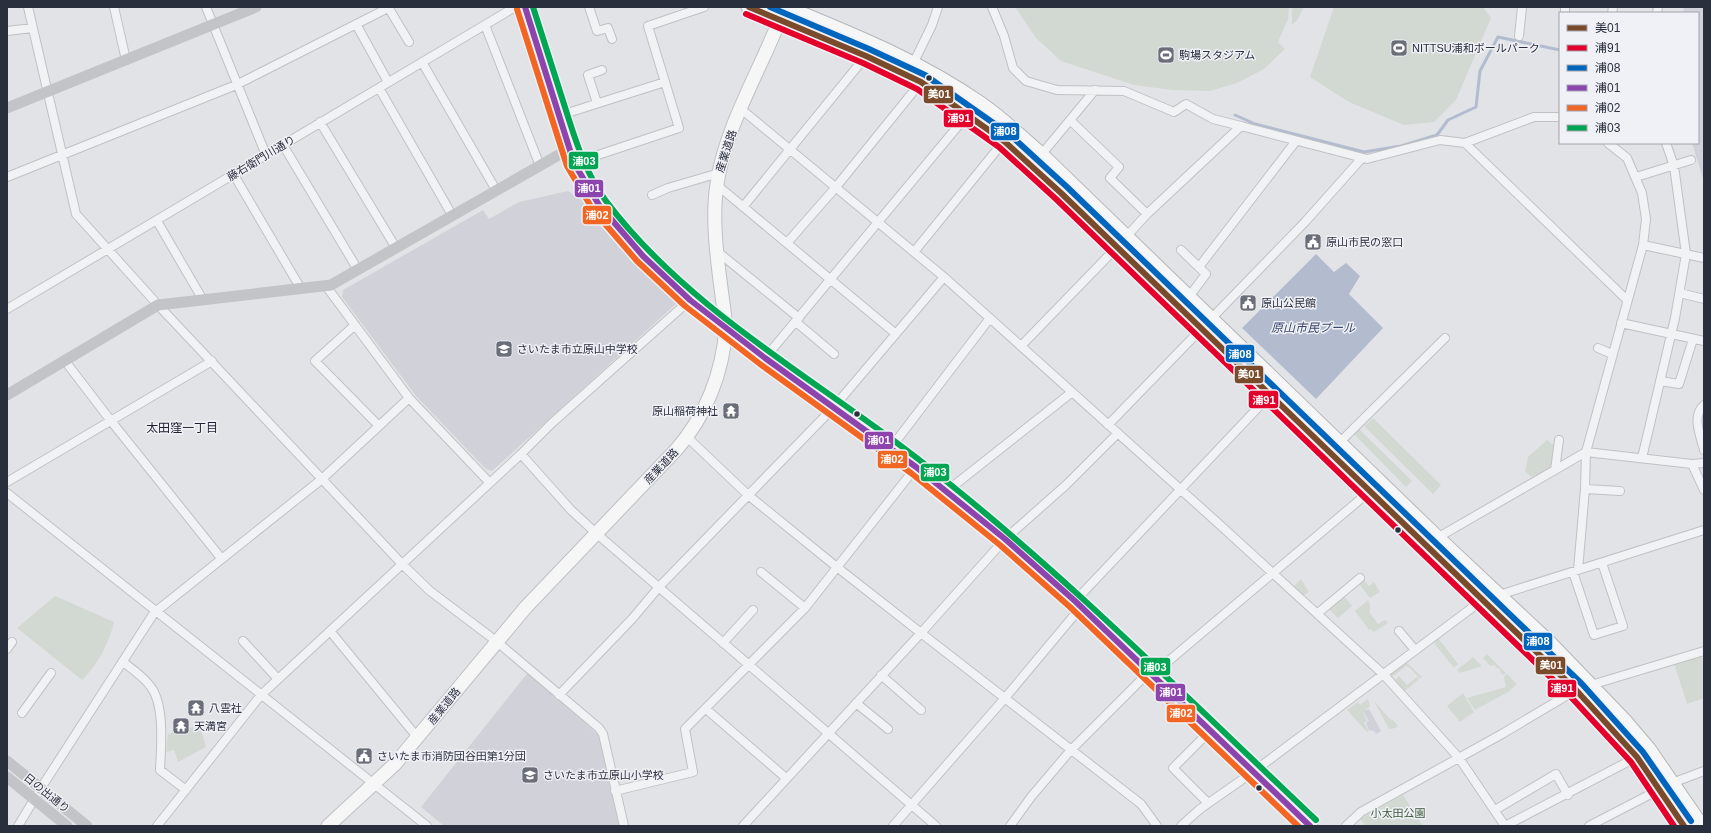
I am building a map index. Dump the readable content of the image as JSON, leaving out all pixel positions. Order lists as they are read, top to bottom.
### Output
{
  "streets": {
    "main road": ["産業道路"],
    "street": ["藤右衛門川通り", "日の出通り"]
  },
  "districts": ["太田窪一丁目"],
  "water": ["原山市民プール"],
  "parks": ["小太田公園"],
  "places": {
    "sports": ["NITTSU浦和ボールパーク", "駒場スタジアム"],
    "public building": ["原山市民の窓口", "原山公民館", "さいたま市消防団谷田第1分団"],
    "school or university": ["さいたま市立原山中学校", "さいたま市立原山小学校"],
    "temple": ["原山稲荷神社", "八雲社", "天満宮"]
  },
  "lines": [
    "transit line 美01",
    "transit line 浦08",
    "transit line 浦01",
    "transit line 浦03",
    "transit line 浦02",
    "transit line 浦91"
  ],
  "legend": [
    "美01",
    "浦91",
    "浦08",
    "浦01",
    "浦02",
    "浦03"
  ]
}
